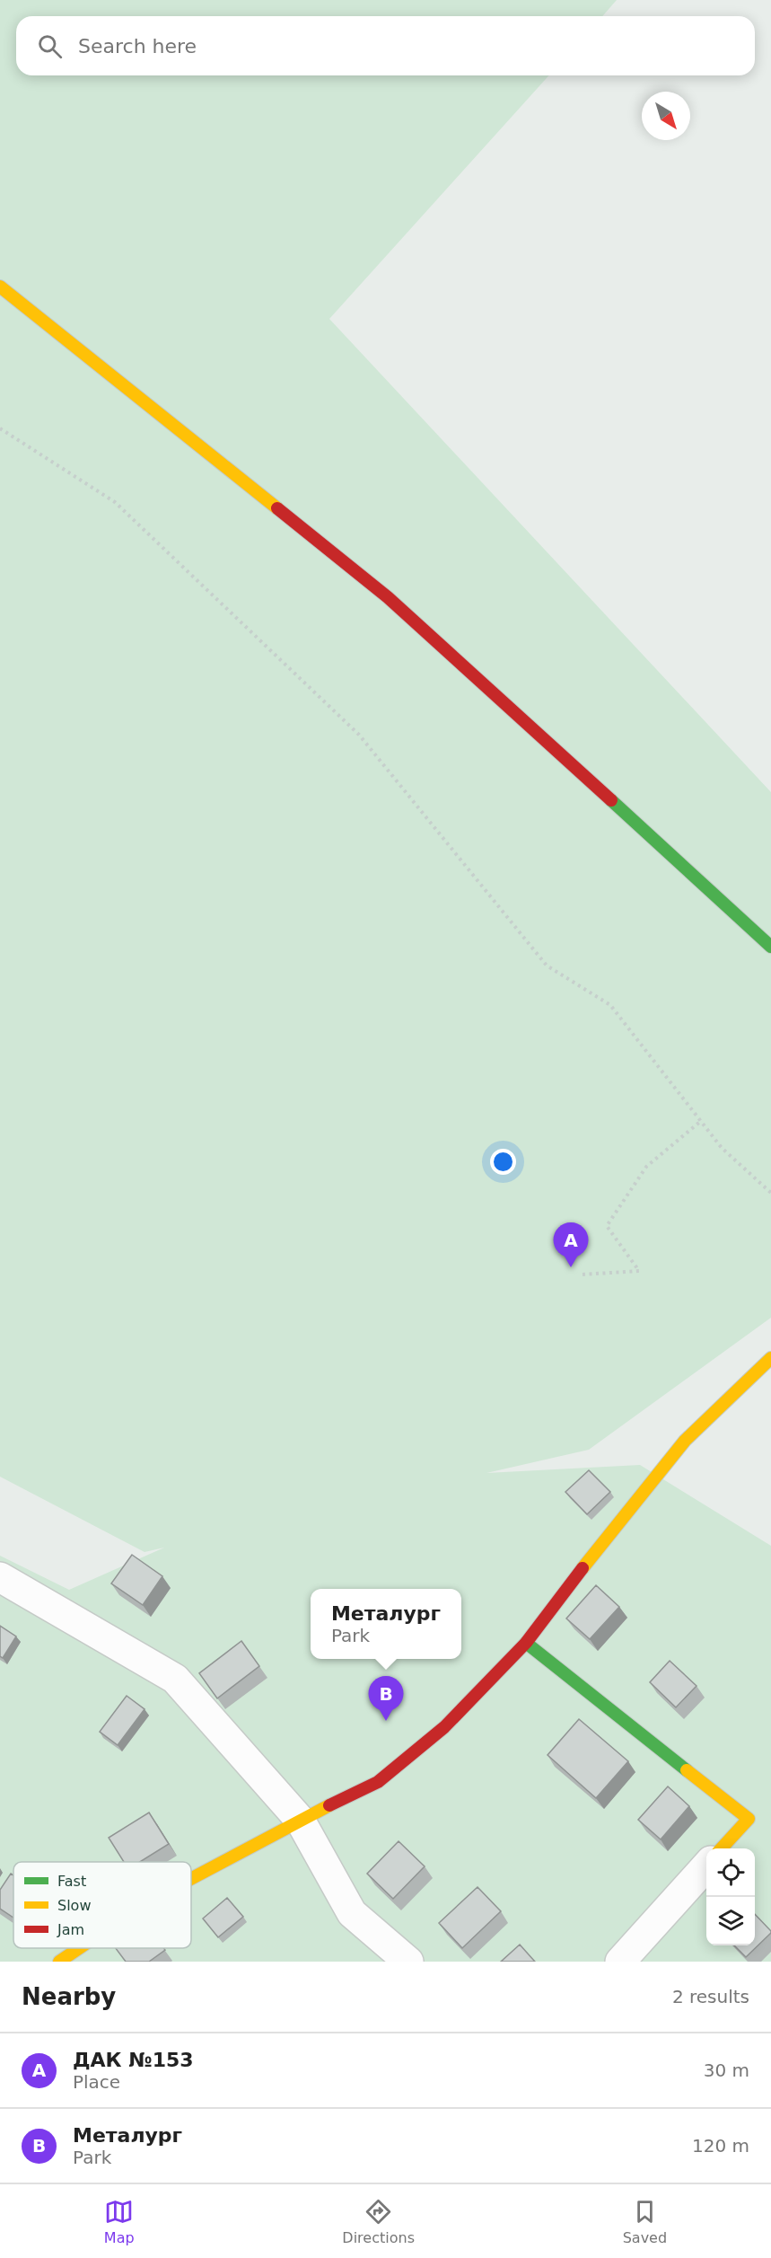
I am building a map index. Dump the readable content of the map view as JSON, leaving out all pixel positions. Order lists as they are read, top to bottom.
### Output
{
  "legend": ["Fast", "Slow", "Jam"],
  "north": "bottom right",
  "page": {
    "search": "Search here",
    "pins": ["A", "B"],
    "popup": ["Металург", "Park"],
    "heading": ["Nearby", "2 results"],
    "list": [
      {
        "mark": "A",
        "name": "ДАК №153",
        "note": "Place",
        "value": "30 m"
      },
      {
        "mark": "B",
        "name": "Металург",
        "note": "Park",
        "value": "120 m"
      }
    ],
    "nav": ["Map", "Directions", "Saved"]
  }
}
